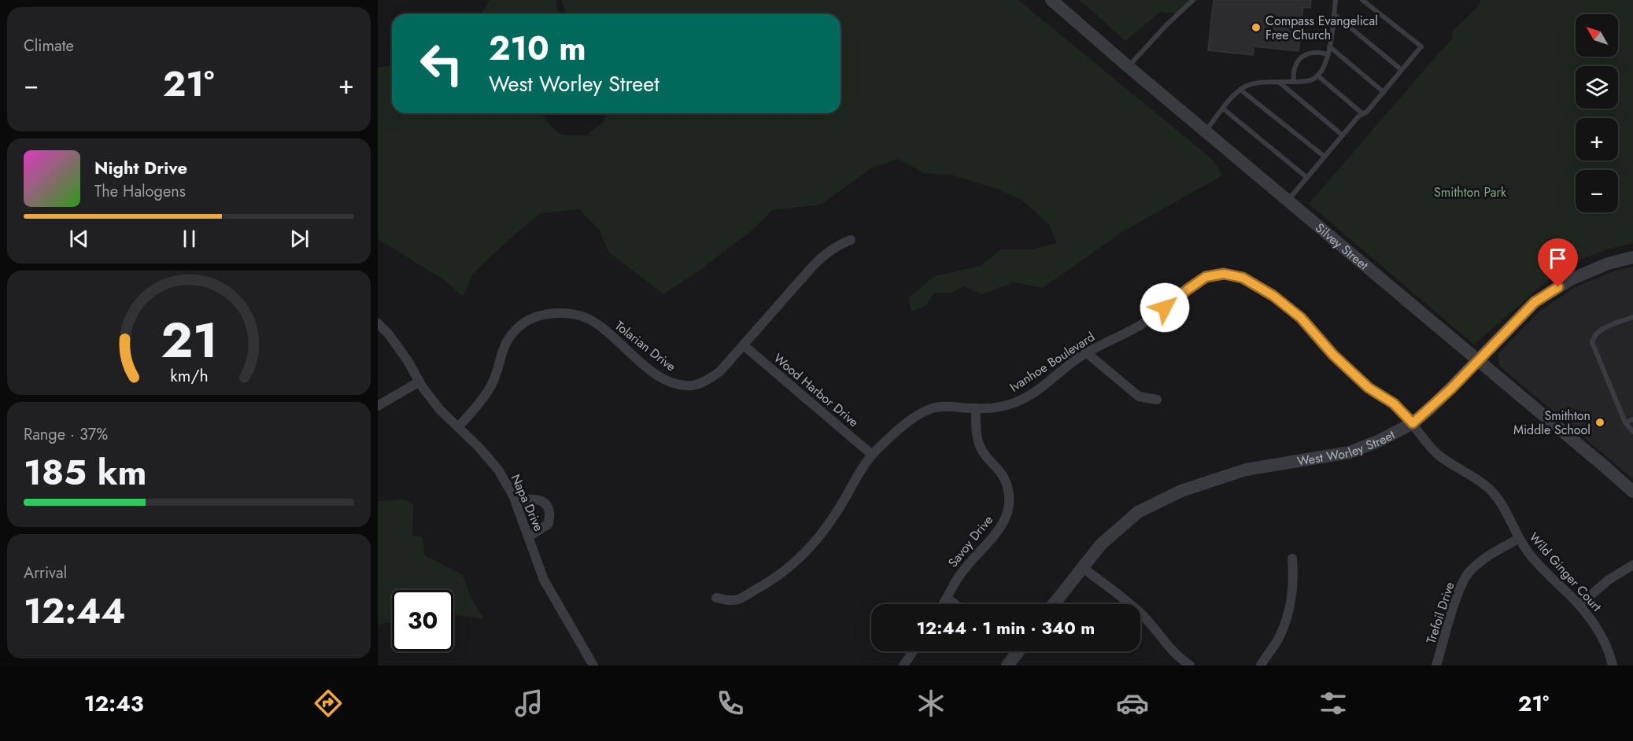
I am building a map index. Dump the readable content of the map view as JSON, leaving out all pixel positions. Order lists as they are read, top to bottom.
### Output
{
  "streets": {
    "street": [
      "Silvey Street",
      "Tolarian Drive",
      "Ivanhoe Boulevard",
      "Wood Harbor Drive",
      "West Worley Street",
      "Napa Drive",
      "Savoy Drive",
      "Wild Ginger Court",
      "Trefoil Drive"
    ]
  },
  "crossings": [
    ["Silvey Street", "West Worley Street"],
    ["Tolarian Drive", "Wood Harbor Drive"],
    ["Tolarian Drive", "Napa Drive"],
    ["Ivanhoe Boulevard", "Wood Harbor Drive"],
    ["Ivanhoe Boulevard", "West Worley Street"],
    ["Ivanhoe Boulevard", "Savoy Drive"],
    ["Ivanhoe Boulevard", "Wild Ginger Court"],
    ["West Worley Street", "Wild Ginger Court"],
    ["Wild Ginger Court", "Trefoil Drive"]
  ],
  "parks": ["Smithton Park"],
  "places": ["Compass Evangelical Free Church", "Smithton Middle School"],
  "north": "top left",
  "page": {
    "tile": [
      "Climate",
      ["Range · 37%", "185 km"],
      ["Arrival", "12:44"]
    ],
    "map_buttons": ["+", "−"],
    "turn": ["210 m", "West Worley Street"],
    "heat": ["−", "21°", "+"],
    "song": ["Night Drive", "The Halogens"],
    "limit": "30",
    "trip": "12:44 · 1 min · 340 m",
    "tabs": ["12:43", "21°"],
    "gauge": ["21", "km/h"]
  }
}
